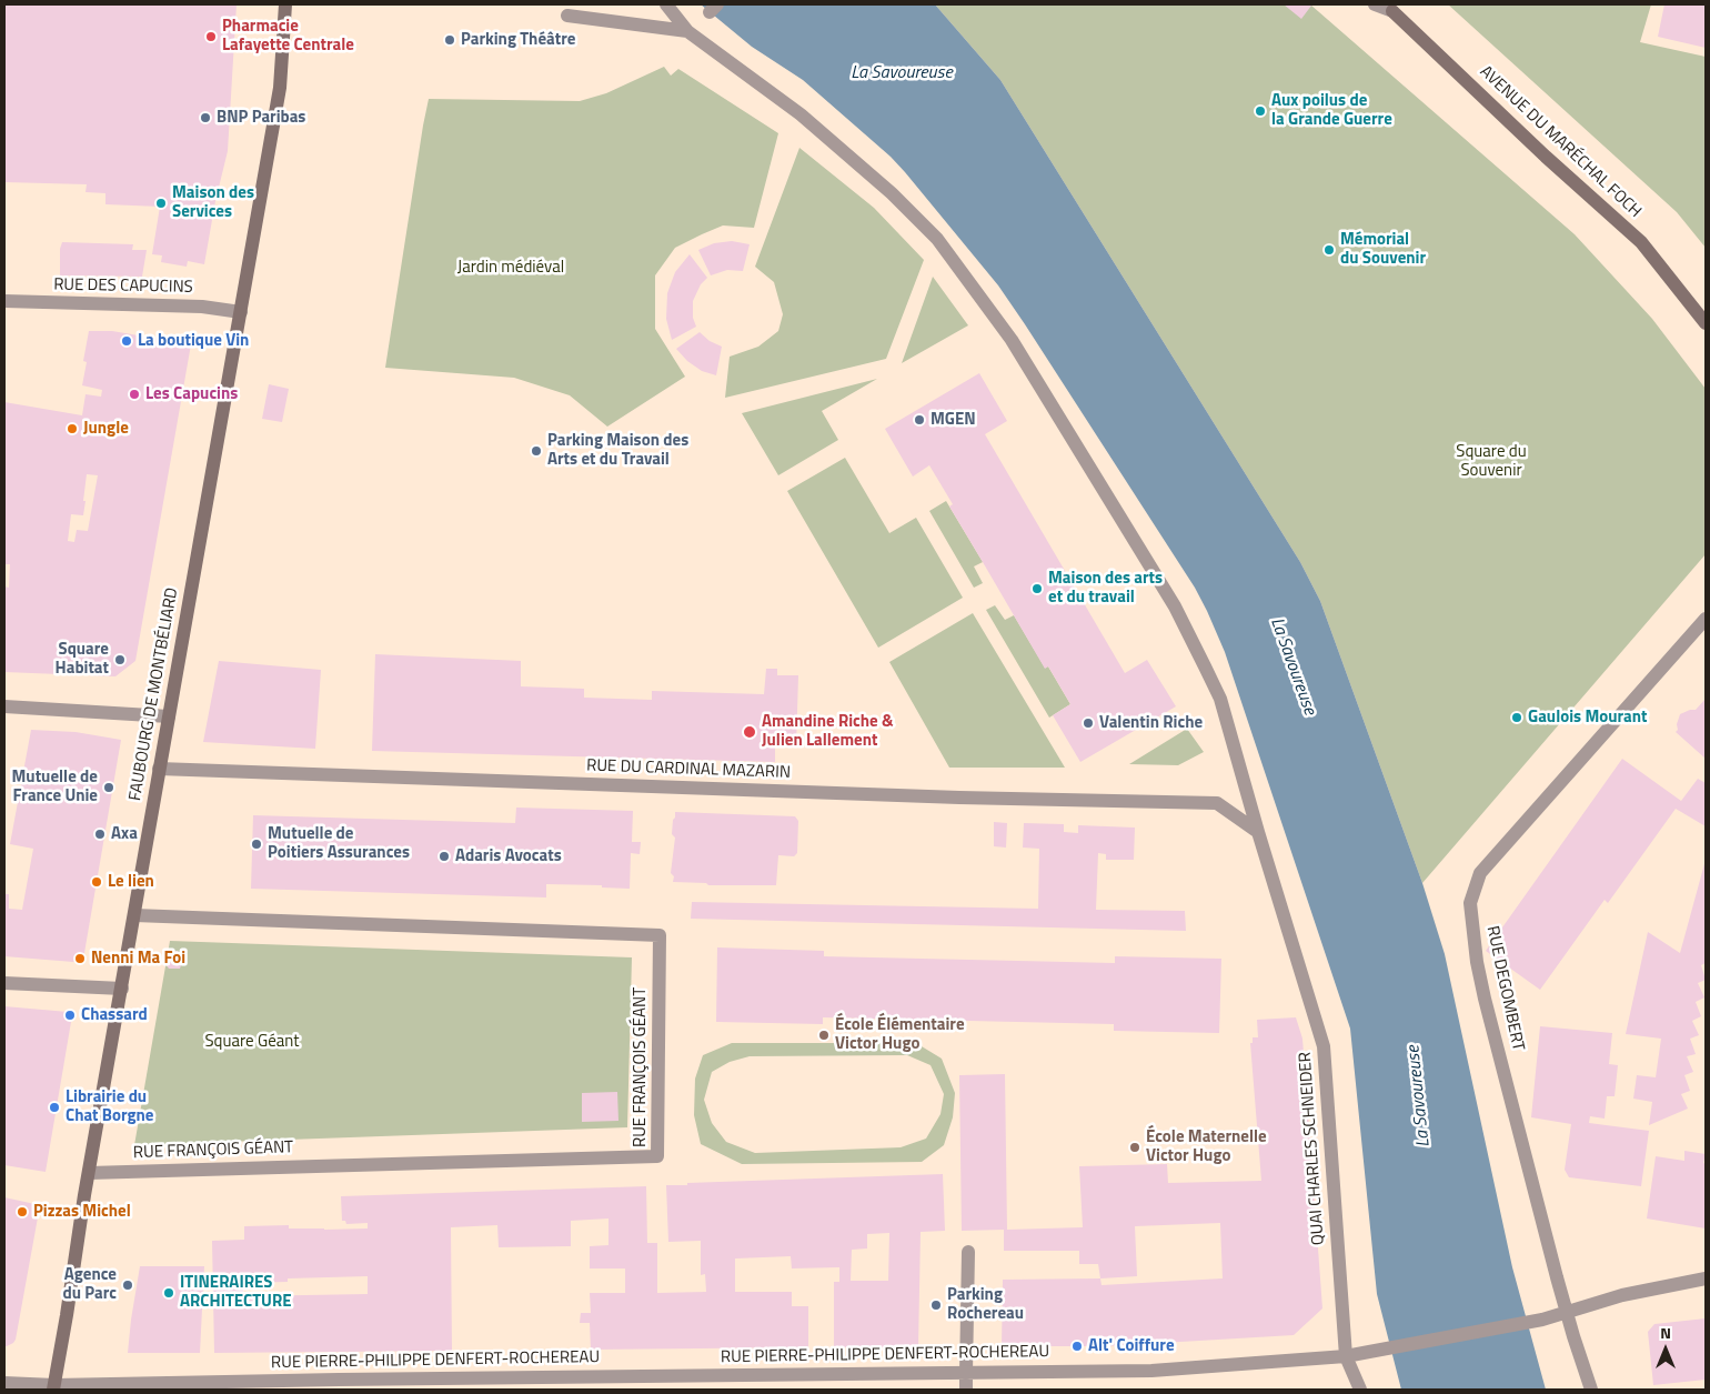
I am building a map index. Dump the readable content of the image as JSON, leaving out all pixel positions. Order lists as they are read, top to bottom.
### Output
{
  "streets": {
    "main road": ["AVENUE DU MARÉCHAL FOCH", "FAUBOURG DE MONTBÉLIARD"],
    "street": [
      "RUE DES CAPUCINS",
      "RUE DU CARDINAL MAZARIN",
      "RUE DEGOMBERT",
      "RUE FRANÇOIS GÉANT",
      "QUAI CHARLES SCHNEIDER",
      "RUE PIERRE-PHILIPPE DENFERT-ROCHEREAU"
    ]
  },
  "crossings": [
    ["RUE DES CAPUCINS", "FAUBOURG DE MONTBÉLIARD"],
    ["FAUBOURG DE MONTBÉLIARD", "RUE DU CARDINAL MAZARIN"],
    ["FAUBOURG DE MONTBÉLIARD", "RUE FRANÇOIS GÉANT"],
    ["FAUBOURG DE MONTBÉLIARD", "RUE PIERRE-PHILIPPE DENFERT-ROCHEREAU"],
    ["RUE DU CARDINAL MAZARIN", "QUAI CHARLES SCHNEIDER"],
    ["RUE DEGOMBERT", "RUE PIERRE-PHILIPPE DENFERT-ROCHEREAU"],
    ["QUAI CHARLES SCHNEIDER", "RUE PIERRE-PHILIPPE DENFERT-ROCHEREAU"]
  ],
  "water": ["La Savoureuse"],
  "parks": ["Jardin médiéval", "Square du Souvenir", "Square Géant"],
  "places": [
    "Pharmacie Lafayette Centrale",
    "Parking Théâtre",
    "Aux poilus de la Grande Guerre",
    "BNP Paribas",
    "Maison des Services",
    "Mémorial du Souvenir",
    "La boutique Vin",
    "Les Capucins",
    "MGEN",
    "Jungle",
    "Parking Maison des Arts et du Travail",
    "Maison des arts et du travail",
    "Square Habitat",
    "Gaulois Mourant",
    "Valentin Riche",
    "Amandine Riche & Julien Lallement",
    "Mutuelle de France Unie",
    "Axa",
    "Mutuelle de Poitiers Assurances",
    "Adaris Avocats",
    "Le lien",
    "Nenni Ma Foi",
    "Chassard",
    "École Élémentaire Victor Hugo",
    "Librairie du Chat Borgne",
    "École Maternelle Victor Hugo",
    "Pizzas Michel",
    "Agence du Parc",
    "ITINERAIRES ARCHITECTURE",
    "Parking Rochereau",
    "Alt' Coiffure"
  ],
  "north": "top"
}
